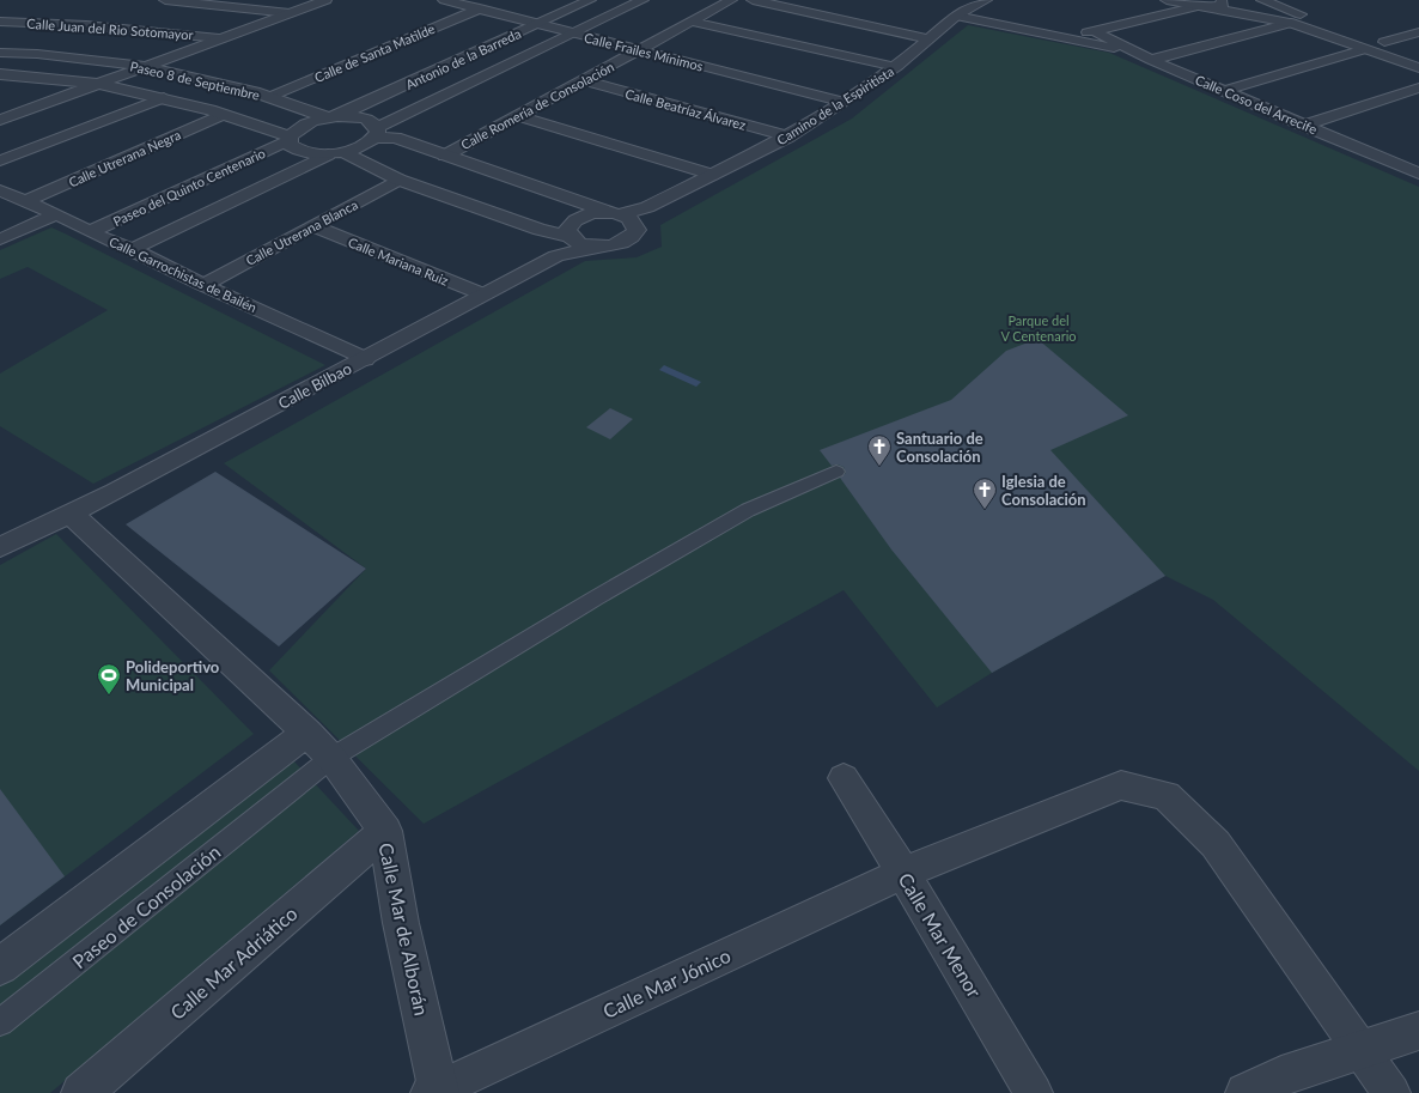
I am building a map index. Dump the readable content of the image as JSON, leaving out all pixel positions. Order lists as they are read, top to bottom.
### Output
{
  "streets": {
    "street": [
      "Calle Juan del Rio Sotomayor",
      "Calle Frailes Mínimos",
      "Calle de Santa Matilde",
      "Antonio de la Barreda",
      "Paseo 8 de Septiembre",
      "Calle Coso del Arrecife",
      "Calle Romería de Consolación",
      "Camino de la Espiritista",
      "Calle Beatríaz Álvarez",
      "Calle Utrerana Negra",
      "Paseo del Quinto Centenario",
      "Calle Utrerana Blanca",
      "Calle Mariana Ruiz",
      "Calle Garrochistas de Bailén",
      "Calle Bilbao",
      "Paseo de Consolación",
      "Calle Mar de Alborán",
      "Calle Mar Menor",
      "Calle Mar Adriático",
      "Calle Mar Jónico"
    ]
  },
  "crossings": [
    ["Calle Frailes Mínimos", "Calle de Santa Matilde"],
    ["Calle Frailes Mínimos", "Antonio de la Barreda"],
    ["Calle Frailes Mínimos", "Calle Romería de Consolación"],
    ["Calle Frailes Mínimos", "Camino de la Espiritista"],
    ["Calle de Santa Matilde", "Paseo 8 de Septiembre"],
    ["Antonio de la Barreda", "Paseo 8 de Septiembre"],
    ["Paseo 8 de Septiembre", "Calle Utrerana Negra"],
    ["Paseo 8 de Septiembre", "Paseo del Quinto Centenario"],
    ["Calle Romería de Consolación", "Calle Beatríaz Álvarez"],
    ["Camino de la Espiritista", "Calle Beatríaz Álvarez"],
    ["Camino de la Espiritista", "Calle Bilbao"],
    ["Calle Utrerana Negra", "Calle Garrochistas de Bailén"],
    ["Paseo del Quinto Centenario", "Calle Garrochistas de Bailén"],
    ["Calle Utrerana Blanca", "Calle Mariana Ruiz"],
    ["Calle Utrerana Blanca", "Calle Garrochistas de Bailén"],
    ["Calle Mariana Ruiz", "Calle Bilbao"],
    ["Calle Garrochistas de Bailén", "Calle Bilbao"],
    ["Calle Bilbao", "Calle Mar de Alborán"],
    ["Paseo de Consolación", "Calle Mar de Alborán"],
    ["Calle Mar de Alborán", "Calle Mar Adriático"],
    ["Calle Mar de Alborán", "Calle Mar Jónico"],
    ["Calle Mar Menor", "Calle Mar Jónico"]
  ],
  "parks": ["Parque del V Centenario"],
  "places": {
    "church": ["Santuario de Consolación", "Iglesia de Consolación"],
    "sports": ["Polideportivo Municipal"]
  }
}
